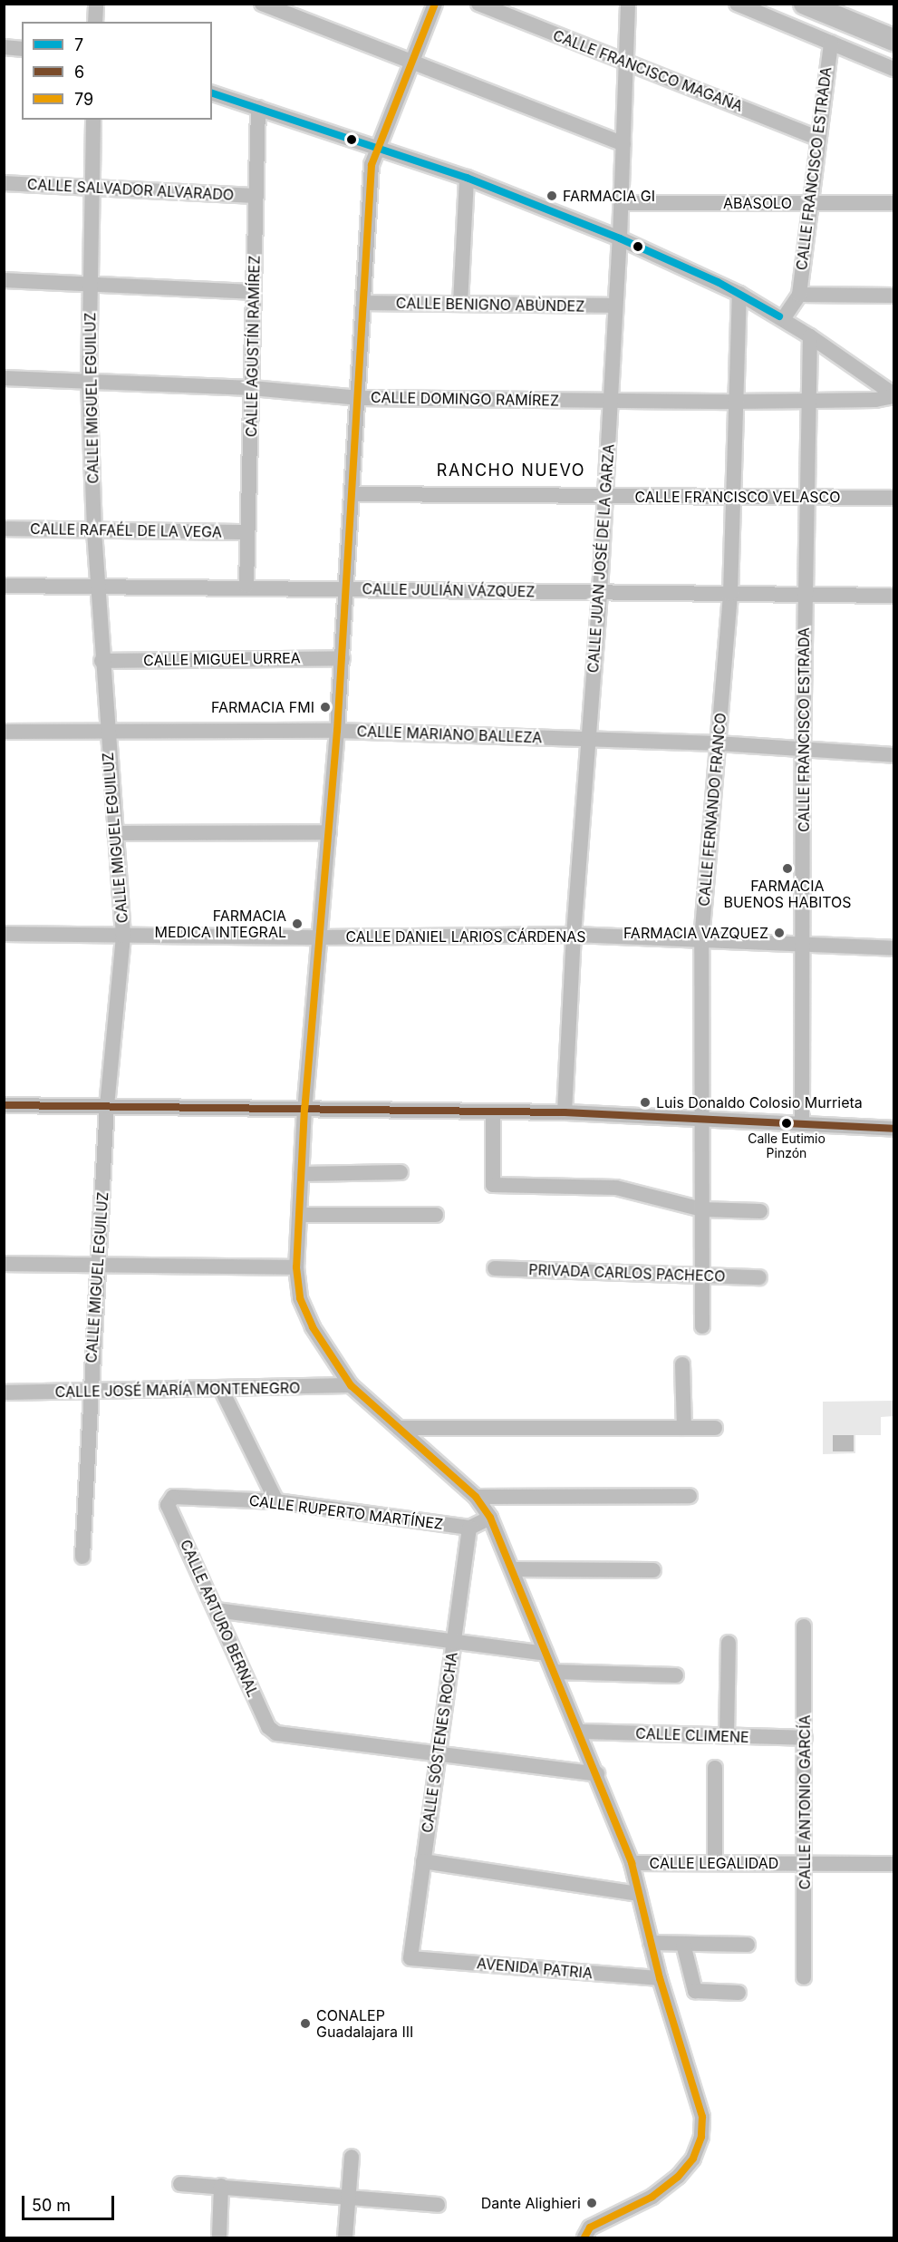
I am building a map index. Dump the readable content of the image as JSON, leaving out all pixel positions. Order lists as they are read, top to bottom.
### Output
{
  "streets": {
    "street": [
      "CALLE FRANCISCO MAGAÑA",
      "CALLE FRANCISCO ESTRADA",
      "CALLE SALVADOR ALVARADO",
      "ABASOLO",
      "CALLE BENIGNO ABÙNDEZ",
      "CALLE AGUSTÍN RAMÍREZ",
      "CALLE MIGUEL EGUILUZ",
      "CALLE DOMINGO RAMÍREZ",
      "CALLE FRANCISCO VELASCO",
      "CALLE RAFAÉL DE LA VEGA",
      "CALLE JUAN JOSÉ DE LA GARZA",
      "CALLE JULIÁN VÁZQUEZ",
      "CALLE MIGUEL URREA",
      "CALLE MARIANO BALLEZA",
      "CALLE FERNANDO FRANCO",
      "CALLE DANIEL LARIOS CÁRDENAS",
      "PRIVADA CARLOS PACHECO",
      "CALLE JOSÉ MARÍA MONTENEGRO",
      "CALLE RUPERTO MARTÍNEZ",
      "CALLE ARTURO BERNAL",
      "CALLE CLIMENE",
      "CALLE SÓSTENES ROCHA",
      "CALLE ANTONIO GARCÍA",
      "CALLE LEGALIDAD",
      "AVENIDA PATRIA"
    ]
  },
  "crossings": [
    ["CALLE FRANCISCO MAGAÑA", "CALLE FRANCISCO ESTRADA"],
    ["CALLE FRANCISCO MAGAÑA", "CALLE JUAN JOSÉ DE LA GARZA"],
    ["CALLE FRANCISCO ESTRADA", "ABASOLO"],
    ["CALLE FRANCISCO ESTRADA", "CALLE DOMINGO RAMÍREZ"],
    ["CALLE FRANCISCO ESTRADA", "CALLE FRANCISCO VELASCO"],
    ["CALLE FRANCISCO ESTRADA", "CALLE JULIÁN VÁZQUEZ"],
    ["CALLE FRANCISCO ESTRADA", "CALLE MARIANO BALLEZA"],
    ["CALLE FRANCISCO ESTRADA", "CALLE DANIEL LARIOS CÁRDENAS"],
    ["CALLE SALVADOR ALVARADO", "CALLE AGUSTÍN RAMÍREZ"],
    ["CALLE SALVADOR ALVARADO", "CALLE MIGUEL EGUILUZ"],
    ["ABASOLO", "CALLE JUAN JOSÉ DE LA GARZA"],
    ["CALLE BENIGNO ABÙNDEZ", "CALLE JUAN JOSÉ DE LA GARZA"],
    ["CALLE AGUSTÍN RAMÍREZ", "CALLE DOMINGO RAMÍREZ"],
    ["CALLE AGUSTÍN RAMÍREZ", "CALLE RAFAÉL DE LA VEGA"],
    ["CALLE AGUSTÍN RAMÍREZ", "CALLE JULIÁN VÁZQUEZ"],
    ["CALLE MIGUEL EGUILUZ", "CALLE DOMINGO RAMÍREZ"],
    ["CALLE MIGUEL EGUILUZ", "CALLE RAFAÉL DE LA VEGA"],
    ["CALLE MIGUEL EGUILUZ", "CALLE JULIÁN VÁZQUEZ"],
    ["CALLE MIGUEL EGUILUZ", "CALLE MIGUEL URREA"],
    ["CALLE MIGUEL EGUILUZ", "CALLE MARIANO BALLEZA"],
    ["CALLE MIGUEL EGUILUZ", "CALLE DANIEL LARIOS CÁRDENAS"],
    ["CALLE MIGUEL EGUILUZ", "CALLE JOSÉ MARÍA MONTENEGRO"],
    ["CALLE DOMINGO RAMÍREZ", "CALLE JUAN JOSÉ DE LA GARZA"],
    ["CALLE DOMINGO RAMÍREZ", "CALLE FERNANDO FRANCO"],
    ["CALLE FRANCISCO VELASCO", "CALLE JUAN JOSÉ DE LA GARZA"],
    ["CALLE FRANCISCO VELASCO", "CALLE FERNANDO FRANCO"],
    ["CALLE JUAN JOSÉ DE LA GARZA", "CALLE JULIÁN VÁZQUEZ"],
    ["CALLE JUAN JOSÉ DE LA GARZA", "CALLE MARIANO BALLEZA"],
    ["CALLE JUAN JOSÉ DE LA GARZA", "CALLE DANIEL LARIOS CÁRDENAS"],
    ["CALLE JULIÁN VÁZQUEZ", "CALLE FERNANDO FRANCO"],
    ["CALLE MARIANO BALLEZA", "CALLE FERNANDO FRANCO"],
    ["CALLE FERNANDO FRANCO", "CALLE DANIEL LARIOS CÁRDENAS"],
    ["CALLE FERNANDO FRANCO", "PRIVADA CARLOS PACHECO"],
    ["CALLE RUPERTO MARTÍNEZ", "CALLE ARTURO BERNAL"],
    ["CALLE RUPERTO MARTÍNEZ", "CALLE SÓSTENES ROCHA"],
    ["CALLE ARTURO BERNAL", "CALLE SÓSTENES ROCHA"],
    ["CALLE CLIMENE", "CALLE ANTONIO GARCÍA"],
    ["CALLE SÓSTENES ROCHA", "AVENIDA PATRIA"],
    ["CALLE ANTONIO GARCÍA", "CALLE LEGALIDAD"]
  ],
  "districts": ["RANCHO NUEVO"],
  "places": [
    "FARMACIA GI",
    "FARMACIA FMI",
    "FARMACIA BUENOS HABITOS",
    "FARMACIA MEDICA INTEGRAL",
    "FARMACIA VAZQUEZ",
    "Luis Donaldo Colosio Murrieta",
    "Calle Eutimio Pinzón",
    "CONALEP Guadalajara III",
    "Dante Alighieri"
  ],
  "lines": ["transit line 79", "transit line 7", "transit line 6"],
  "legend": ["7", "6", "79"],
  "scale_bar": "50 m"
}
